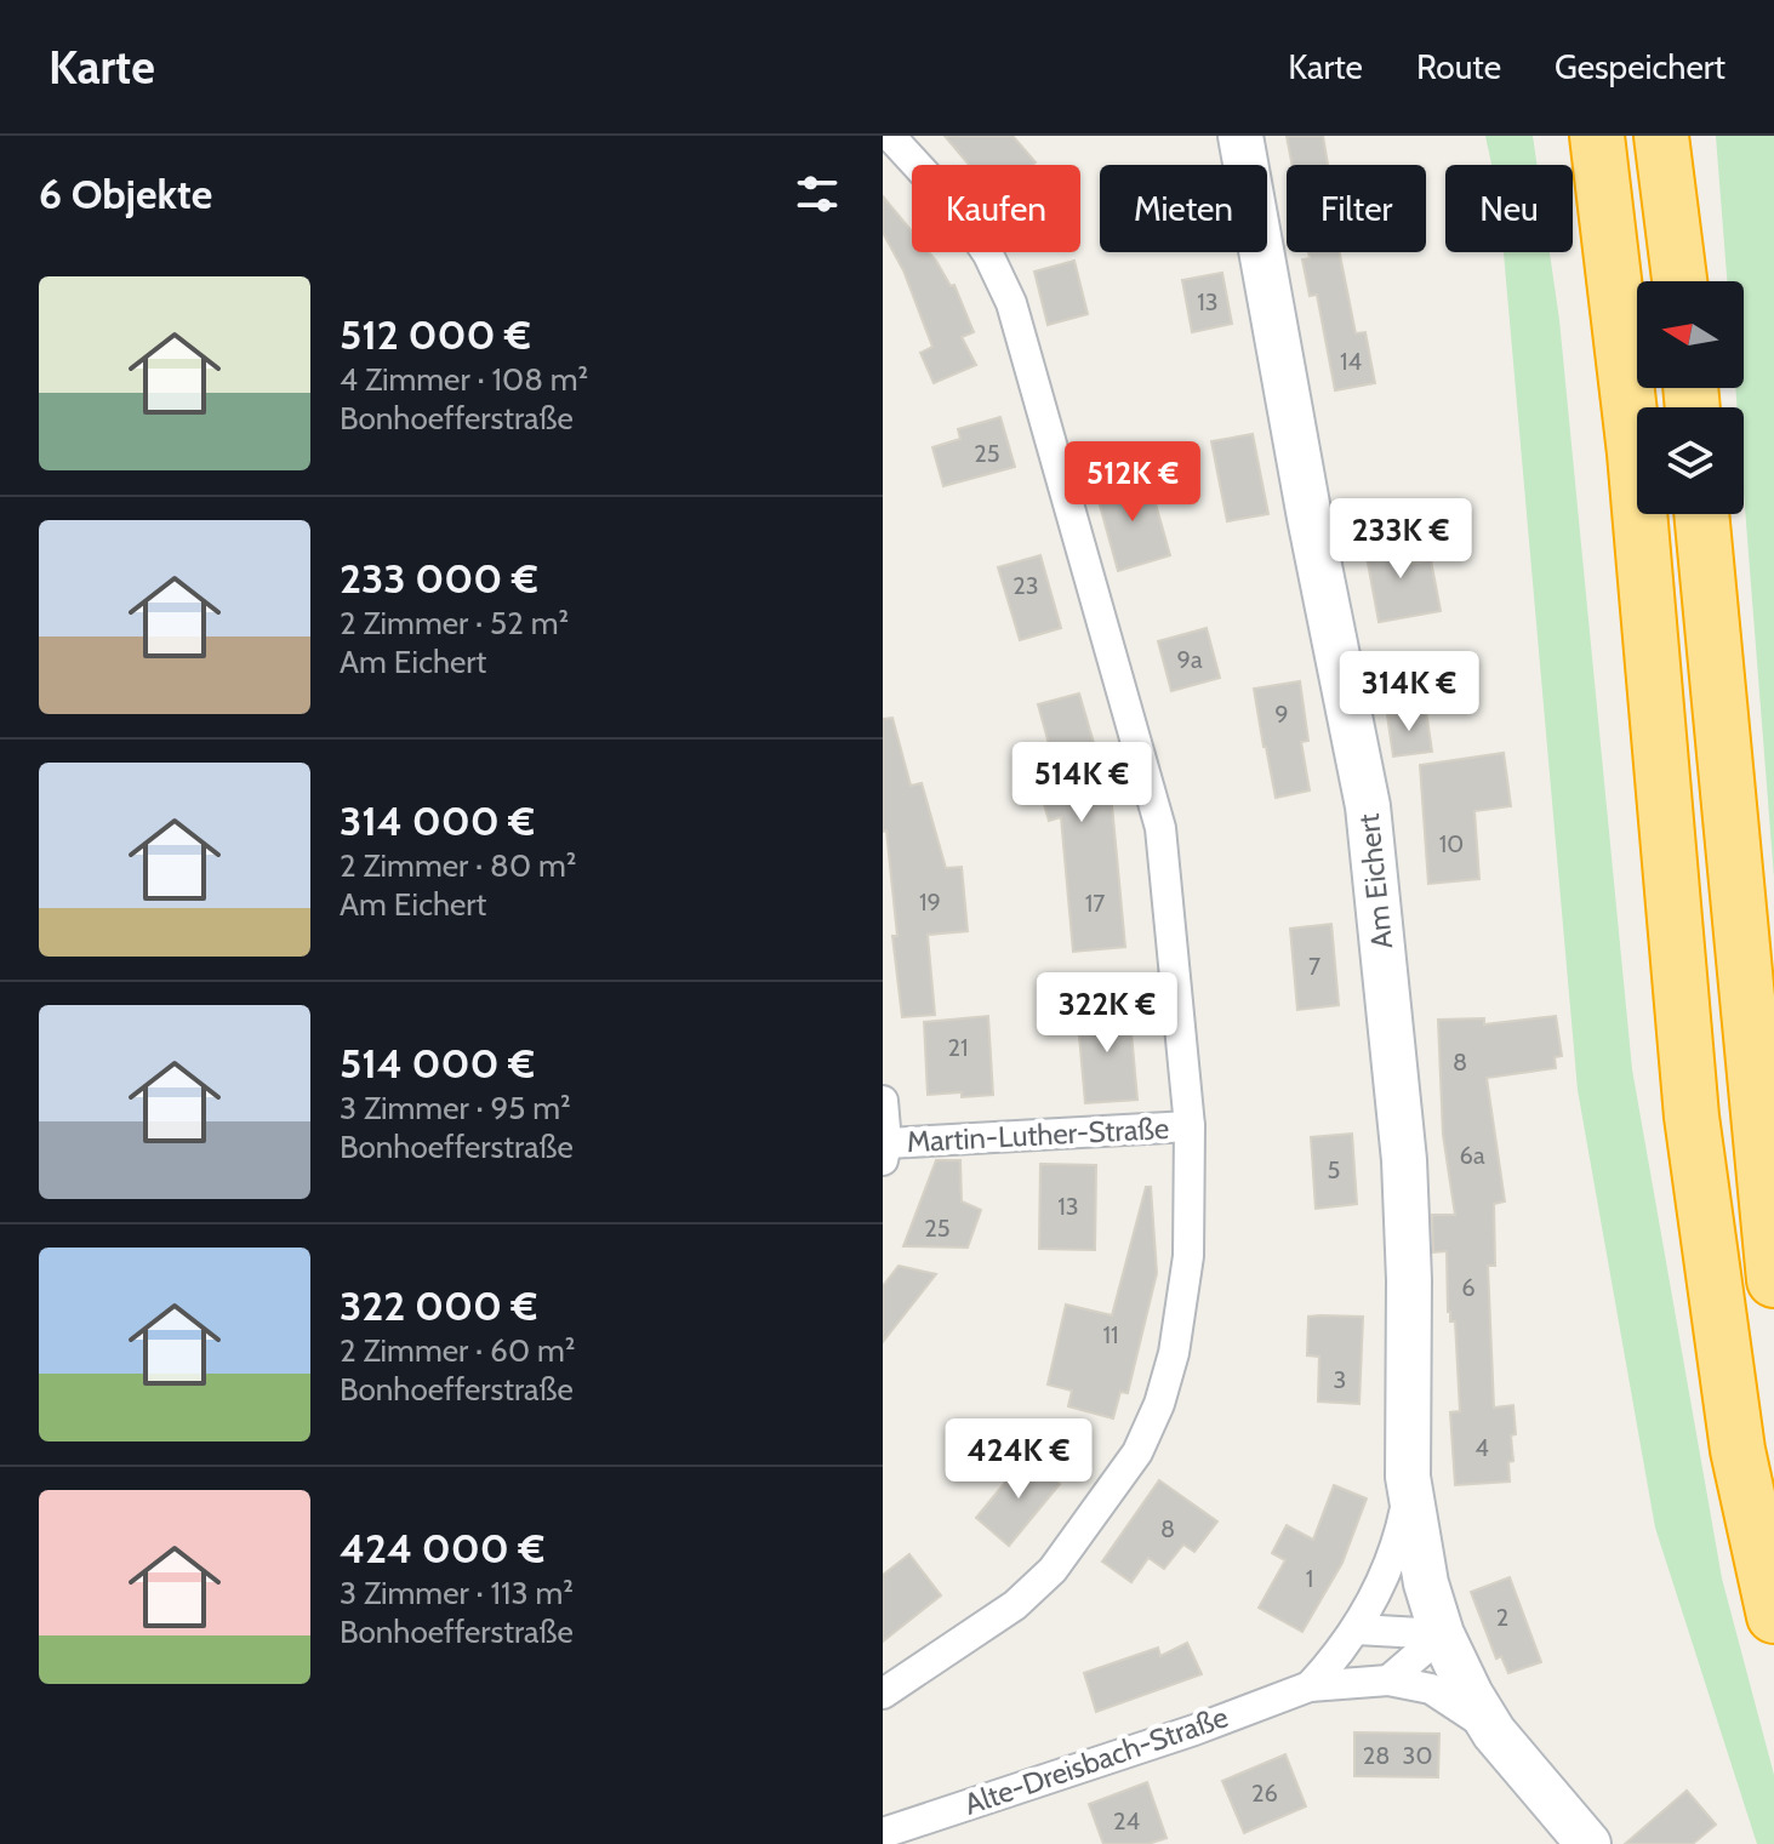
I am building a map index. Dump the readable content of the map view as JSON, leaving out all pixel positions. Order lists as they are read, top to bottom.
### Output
{
  "streets": {
    "street": ["Am Eichert", "Martin-Luther-Straße", "Alte-Dreisbach-Straße"]
  },
  "crossings": [
    ["Am Eichert", "Alte-Dreisbach-Straße"]
  ],
  "house_numbers": [
    "13",
    "14",
    "25",
    "23",
    "9a",
    "9",
    "10",
    "19",
    "17",
    "7",
    "21",
    "8",
    "6a",
    "5",
    "13",
    "25",
    "6",
    "11",
    "3",
    "4",
    "8",
    "1",
    "2",
    "28",
    "30",
    "26",
    "24"
  ],
  "north": "left",
  "page": {
    "header": "Karte",
    "nav": ["Karte", "Route", "Gespeichert"],
    "heading": "6 Objekte",
    "chip": [
      "Kaufen",
      "Mieten",
      "Filter",
      "Neu"
    ],
    "list": [
      {
        "name": "512 000 €",
        "note": "4 Zimmer · 108 m² · Bonhoefferstraße"
      },
      {
        "name": "233 000 €",
        "note": "2 Zimmer · 52 m² · Am Eichert"
      },
      {
        "name": "314 000 €",
        "note": "2 Zimmer · 80 m² · Am Eichert"
      },
      {
        "name": "514 000 €",
        "note": "3 Zimmer · 95 m² · Bonhoefferstraße"
      },
      {
        "name": "322 000 €",
        "note": "2 Zimmer · 60 m² · Bonhoefferstraße"
      },
      {
        "name": "424 000 €",
        "note": "3 Zimmer · 113 m² · Bonhoefferstraße"
      }
    ],
    "price": [
      "512K €",
      "233K €",
      "314K €",
      "514K €",
      "322K €",
      "424K €"
    ]
  }
}
